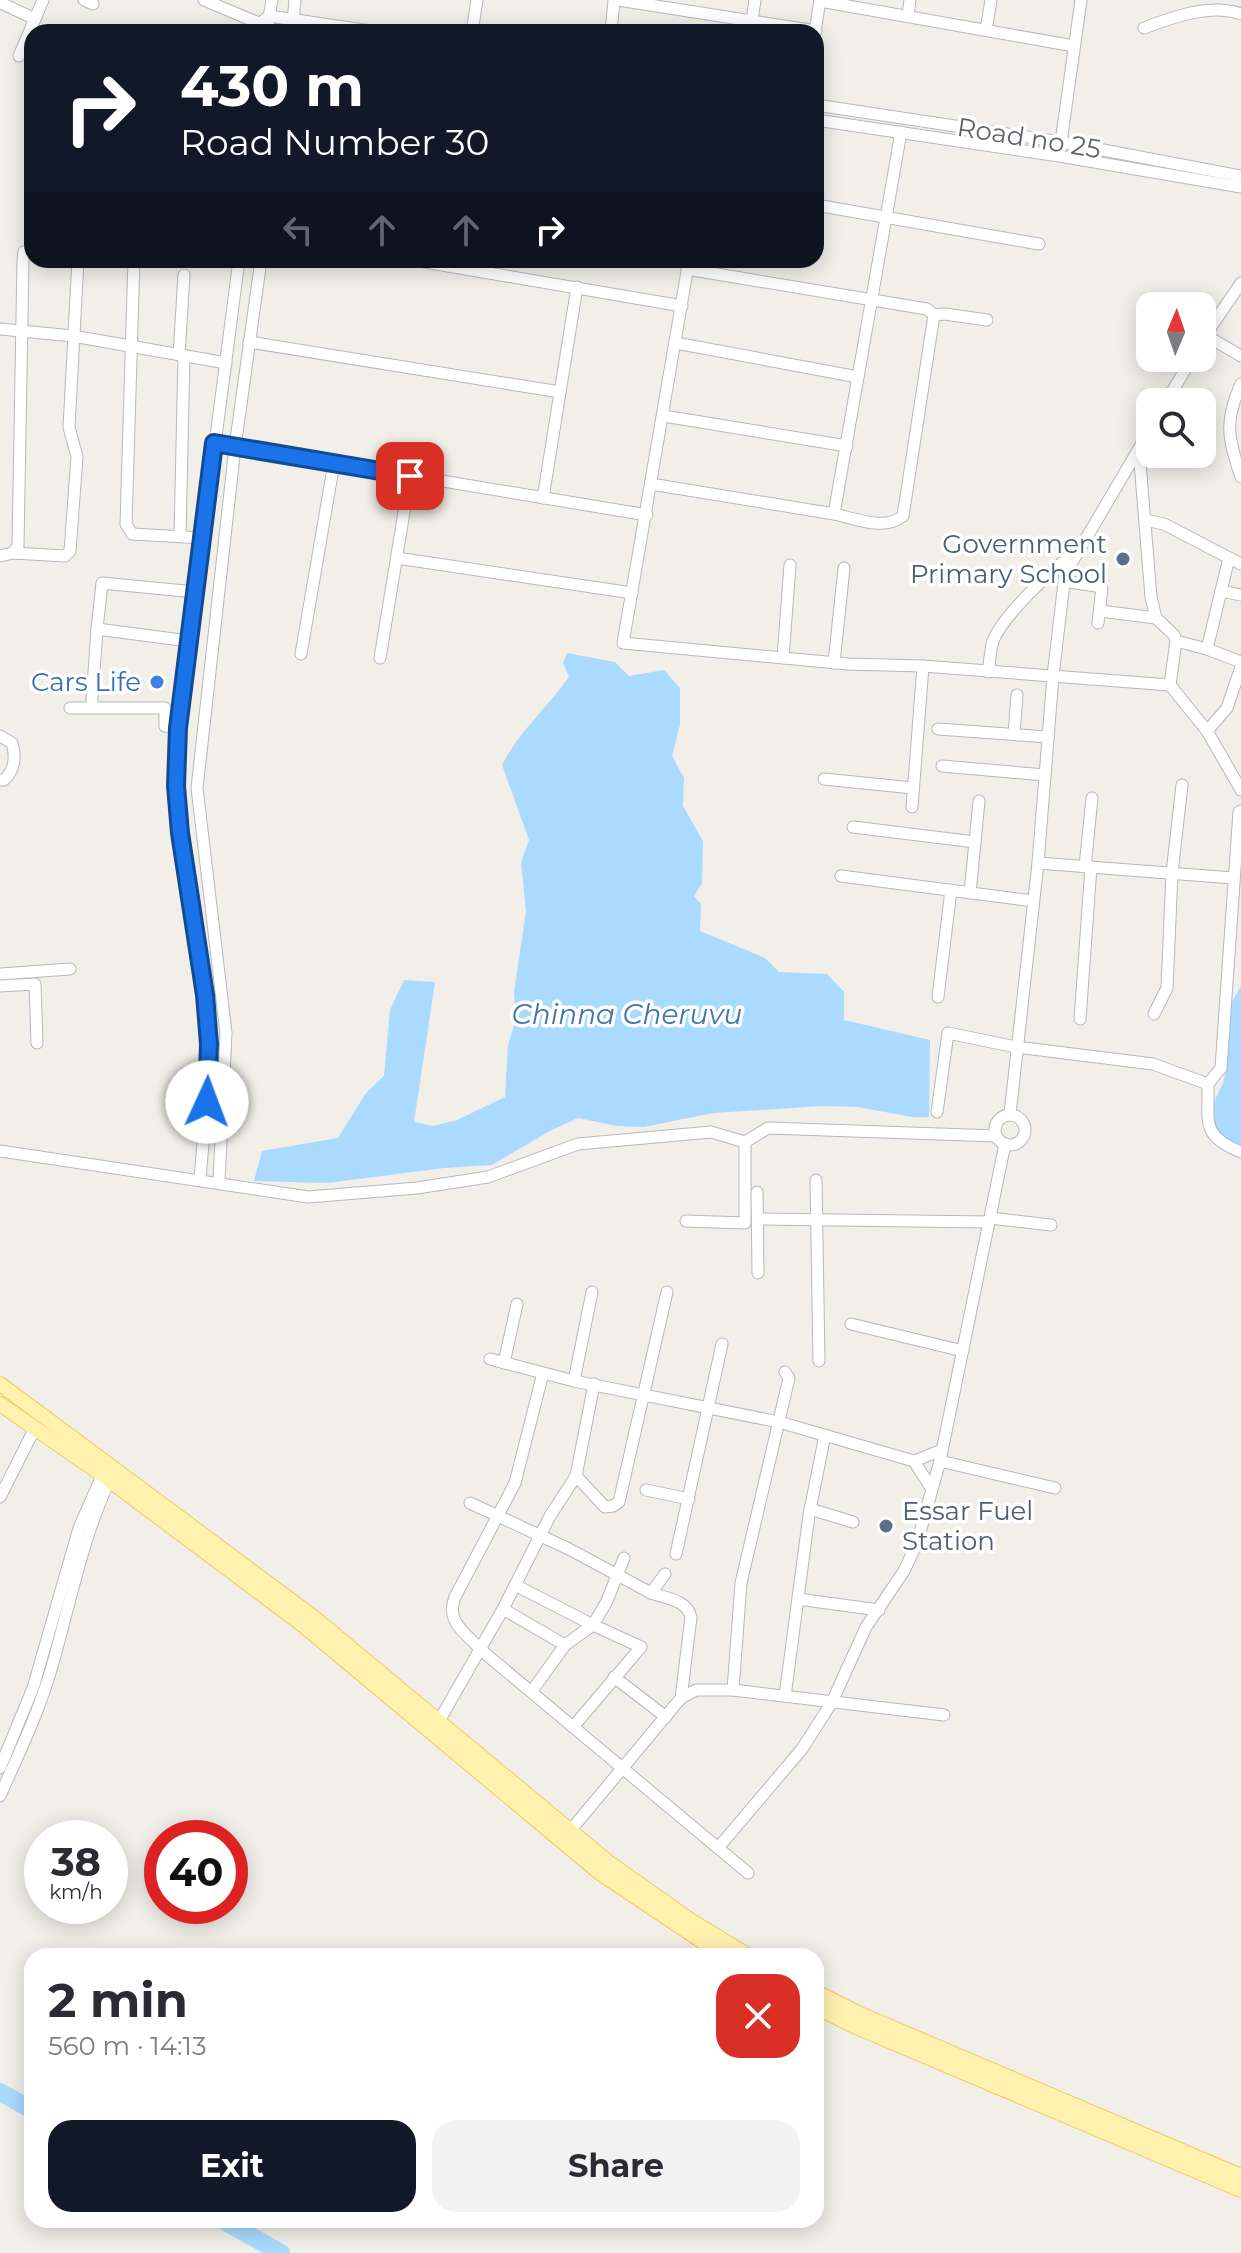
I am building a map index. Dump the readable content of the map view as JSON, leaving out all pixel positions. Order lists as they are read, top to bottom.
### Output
{
  "streets": {
    "street": ["Road no 25"]
  },
  "water": ["Chinna Cheruvu"],
  "places": ["Government Primary School", "Cars Life", "Essar Fuel Station"],
  "north": "top",
  "page": {
    "turn": ["430 m", "Road Number 30"],
    "speed": "38 km/h",
    "limit": "40",
    "heading": ["2 min", "560 m · 14:13"],
    "buttons": ["Exit", "Share"]
  }
}
